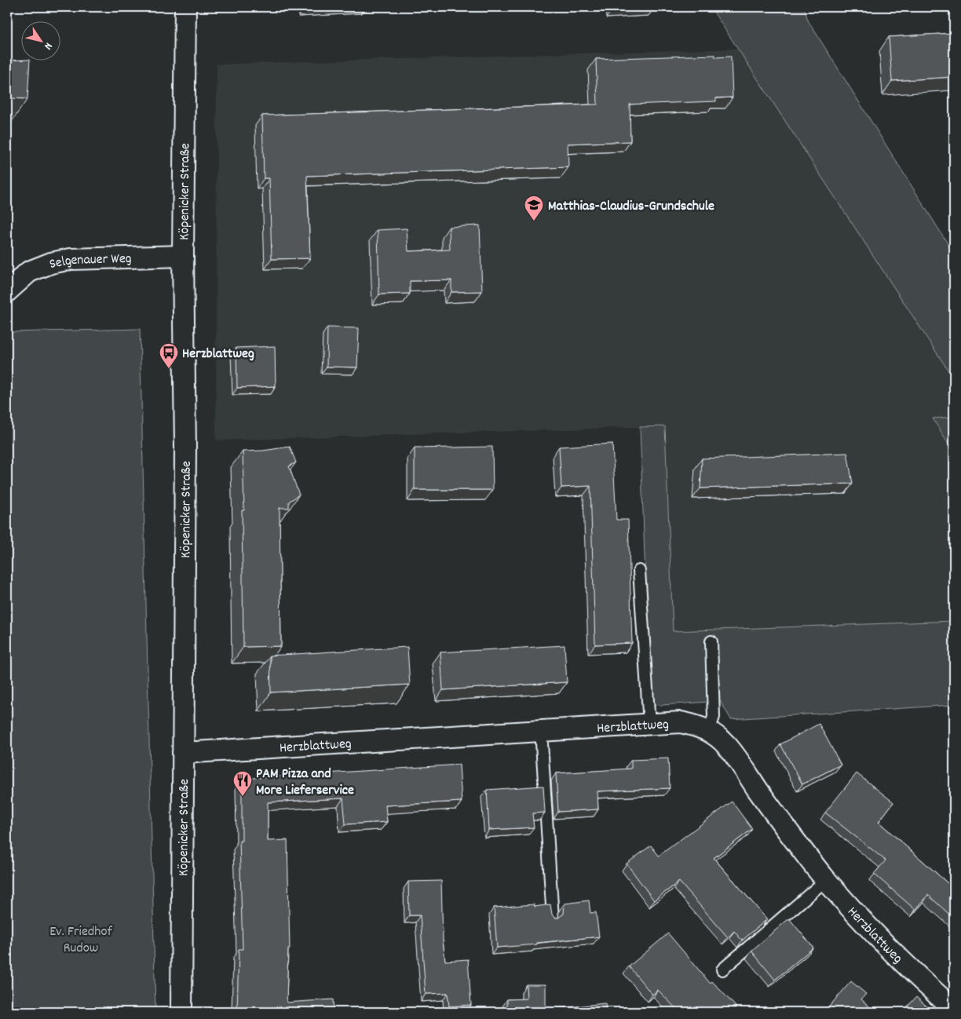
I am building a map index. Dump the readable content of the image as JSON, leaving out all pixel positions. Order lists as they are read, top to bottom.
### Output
{
  "streets": {
    "street": ["Köpenicker Straße", "Selgenauer Weg", "Herzblattweg"]
  },
  "crossings": [
    ["Köpenicker Straße", "Selgenauer Weg"],
    ["Köpenicker Straße", "Herzblattweg"]
  ],
  "parks": ["Ev. Friedhof Rudow"],
  "places": {
    "school or university": ["Matthias-Claudius-Grundschule"],
    "bus stop": ["Herzblattweg"],
    "restaurant": ["PAM Pizza and More Lieferservice"]
  },
  "north": "bottom right"
}
